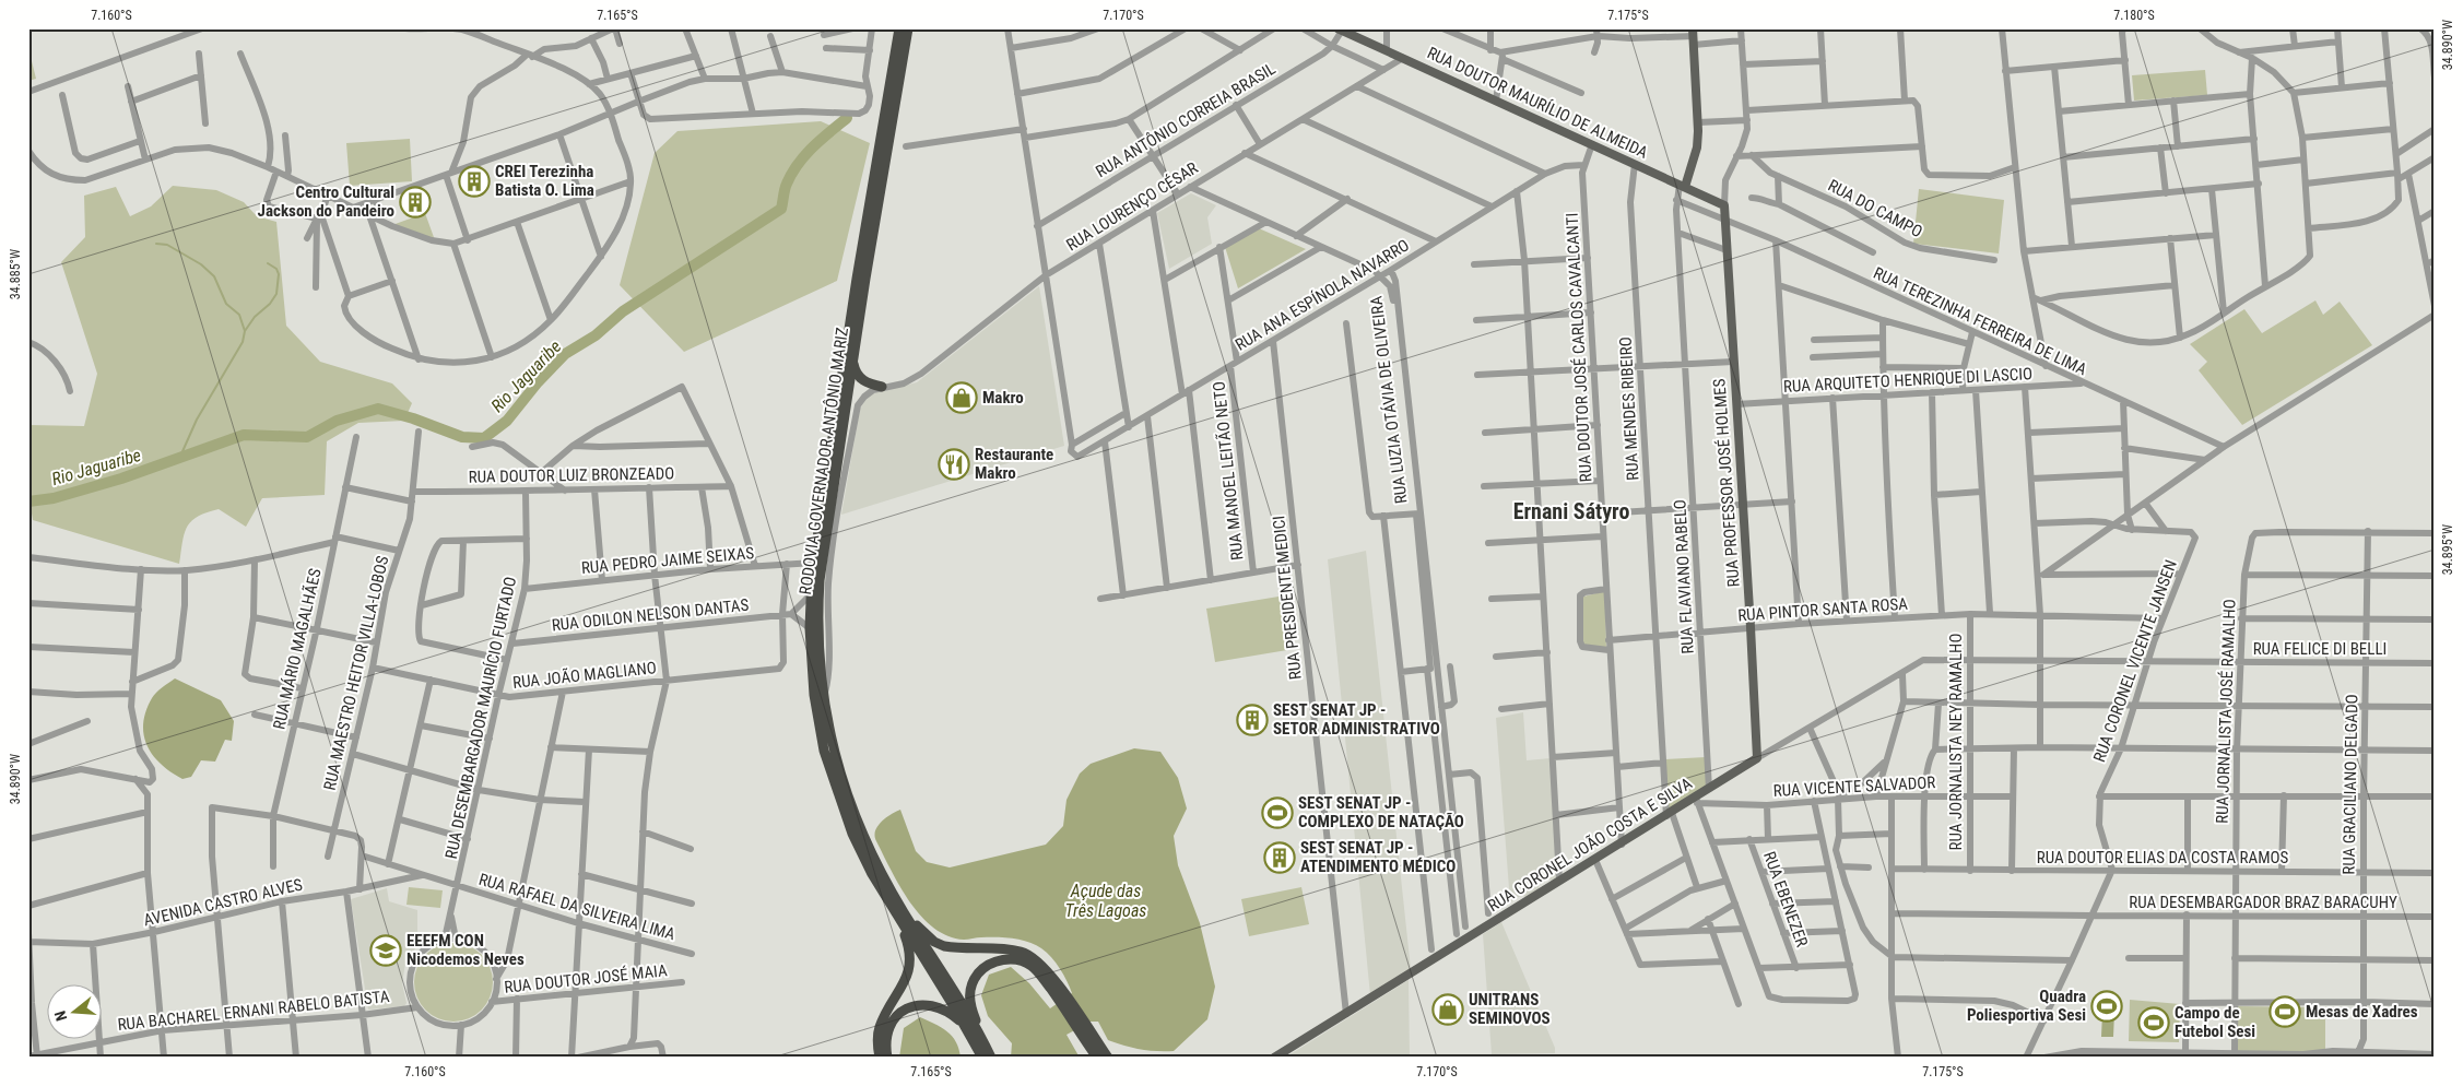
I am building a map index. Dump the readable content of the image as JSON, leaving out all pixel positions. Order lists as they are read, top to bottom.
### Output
{
  "streets": {
    "highway": ["RODOVIA GOVERNADOR ANTÔNIO MARIZ"],
    "main road": ["RUA DOUTOR MAURÍLIO DE ALMEIDA", "RUA PROFESSOR JOSÉ HOLMES", "RUA CORONEL JOÃO COSTA E SILVA"],
    "street": [
      "RUA ANTÔNIO CORREIA BRASIL",
      "RUA LOURENÇO CÉSAR",
      "RUA DO CAMPO",
      "RUA ANA ESPÍNOLA NAVARRO",
      "RUA TEREZINHA FERREIRA DE LIMA",
      "RUA DOUTOR JOSÉ CARLOS CAVALCANTI",
      "RUA ARQUITETO HENRIQUE DI LASCIO",
      "RUA LUZIA OTÁVIA DE OLIVEIRA",
      "RUA MENDES RIBEIRO",
      "RUA MANOEL LEITÃO NETO",
      "RUA DOUTOR LUIZ BRONZEADO",
      "RUA PEDRO JAIME SEIXAS",
      "RUA FLAVIANO RABELO",
      "RUA PRESIDENTE MEDICI",
      "RUA PINTOR SANTA ROSA",
      "RUA ODILON NELSON DANTAS",
      "RUA MÁRIO MAGALHÃES",
      "RUA FELICE DI BELLI",
      "RUA CORONEL VICENTE JANSEN",
      "RUA MAESTRO HEITOR VILLA-LOBOS",
      "RUA JOÃO MAGLIANO",
      "RUA JORNALISTA JOSÉ RAMALHO",
      "RUA DESEMBARGADOR MAURÍCIO FURTADO",
      "RUA JORNALISTA NEY RAMALHO",
      "RUA GRACILIANO DELGADO",
      "RUA VICENTE SALVADOR",
      "RUA DOUTOR ELIAS DA COSTA RAMOS",
      "RUA EBENEZER",
      "AVENIDA CASTRO ALVES",
      "RUA DESEMBARGADOR BRAZ BARACUHY",
      "RUA RAFAEL DA SILVEIRA LIMA",
      "RUA DOUTOR JOSÉ MAIA",
      "RUA BACHAREL ERNANI RABELO BATISTA"
    ]
  },
  "crossings": [
    ["RUA DOUTOR MAURÍLIO DE ALMEIDA", "RUA ANTÔNIO CORREIA BRASIL"],
    ["RUA DOUTOR MAURÍLIO DE ALMEIDA", "RUA LOURENÇO CÉSAR"],
    ["RUA DOUTOR MAURÍLIO DE ALMEIDA", "RUA DOUTOR JOSÉ CARLOS CAVALCANTI"],
    ["RUA DOUTOR MAURÍLIO DE ALMEIDA", "RUA MENDES RIBEIRO"],
    ["RUA DOUTOR MAURÍLIO DE ALMEIDA", "RUA PROFESSOR JOSÉ HOLMES"],
    ["RUA LOURENÇO CÉSAR", "RUA LUZIA OTÁVIA DE OLIVEIRA"],
    ["RUA ANA ESPÍNOLA NAVARRO", "RUA DOUTOR JOSÉ CARLOS CAVALCANTI"],
    ["RUA ANA ESPÍNOLA NAVARRO", "RUA LUZIA OTÁVIA DE OLIVEIRA"],
    ["RUA ANA ESPÍNOLA NAVARRO", "RUA MANOEL LEITÃO NETO"],
    ["RUA ANA ESPÍNOLA NAVARRO", "RUA PRESIDENTE MEDICI"],
    ["RUA TEREZINHA FERREIRA DE LIMA", "RUA ARQUITETO HENRIQUE DI LASCIO"],
    ["RUA TEREZINHA FERREIRA DE LIMA", "RUA PROFESSOR JOSÉ HOLMES"],
    ["RUA TEREZINHA FERREIRA DE LIMA", "RUA FLAVIANO RABELO"],
    ["RUA DOUTOR JOSÉ CARLOS CAVALCANTI", "RUA PINTOR SANTA ROSA"],
    ["RUA DOUTOR JOSÉ CARLOS CAVALCANTI", "RUA CORONEL JOÃO COSTA E SILVA"],
    ["RUA ARQUITETO HENRIQUE DI LASCIO", "RUA PROFESSOR JOSÉ HOLMES"],
    ["RUA MENDES RIBEIRO", "RUA PINTOR SANTA ROSA"],
    ["RUA MENDES RIBEIRO", "RUA CORONEL JOÃO COSTA E SILVA"],
    ["RODOVIA GOVERNADOR ANTÔNIO MARIZ", "RUA PEDRO JAIME SEIXAS"],
    ["RUA DOUTOR LUIZ BRONZEADO", "RUA MAESTRO HEITOR VILLA-LOBOS"],
    ["RUA DOUTOR LUIZ BRONZEADO", "RUA DESEMBARGADOR MAURÍCIO FURTADO"],
    ["RUA PROFESSOR JOSÉ HOLMES", "RUA PINTOR SANTA ROSA"],
    ["RUA PROFESSOR JOSÉ HOLMES", "RUA CORONEL JOÃO COSTA E SILVA"],
    ["RUA PEDRO JAIME SEIXAS", "RUA DESEMBARGADOR MAURÍCIO FURTADO"],
    ["RUA FLAVIANO RABELO", "RUA PINTOR SANTA ROSA"],
    ["RUA FLAVIANO RABELO", "RUA CORONEL JOÃO COSTA E SILVA"],
    ["RUA PRESIDENTE MEDICI", "RUA CORONEL JOÃO COSTA E SILVA"],
    ["RUA PINTOR SANTA ROSA", "RUA CORONEL VICENTE JANSEN"],
    ["RUA PINTOR SANTA ROSA", "RUA JORNALISTA NEY RAMALHO"],
    ["RUA ODILON NELSON DANTAS", "RUA JOÃO MAGLIANO"],
    ["RUA ODILON NELSON DANTAS", "RUA DESEMBARGADOR MAURÍCIO FURTADO"],
    ["RUA FELICE DI BELLI", "RUA CORONEL VICENTE JANSEN"],
    ["RUA FELICE DI BELLI", "RUA JORNALISTA JOSÉ RAMALHO"],
    ["RUA FELICE DI BELLI", "RUA JORNALISTA NEY RAMALHO"],
    ["RUA FELICE DI BELLI", "RUA GRACILIANO DELGADO"],
    ["RUA FELICE DI BELLI", "RUA CORONEL JOÃO COSTA E SILVA"],
    ["RUA MAESTRO HEITOR VILLA-LOBOS", "RUA JOÃO MAGLIANO"],
    ["RUA JOÃO MAGLIANO", "RUA DESEMBARGADOR MAURÍCIO FURTADO"],
    ["RUA JORNALISTA JOSÉ RAMALHO", "RUA GRACILIANO DELGADO"],
    ["RUA JORNALISTA JOSÉ RAMALHO", "RUA DOUTOR ELIAS DA COSTA RAMOS"],
    ["RUA JORNALISTA JOSÉ RAMALHO", "RUA DESEMBARGADOR BRAZ BARACUHY"],
    ["RUA DESEMBARGADOR MAURÍCIO FURTADO", "RUA RAFAEL DA SILVEIRA LIMA"],
    ["RUA DESEMBARGADOR MAURÍCIO FURTADO", "RUA DOUTOR JOSÉ MAIA"],
    ["RUA DESEMBARGADOR MAURÍCIO FURTADO", "RUA BACHAREL ERNANI RABELO BATISTA"],
    ["RUA JORNALISTA NEY RAMALHO", "RUA VICENTE SALVADOR"],
    ["RUA JORNALISTA NEY RAMALHO", "RUA DOUTOR ELIAS DA COSTA RAMOS"],
    ["RUA GRACILIANO DELGADO", "RUA DOUTOR ELIAS DA COSTA RAMOS"],
    ["RUA GRACILIANO DELGADO", "RUA DESEMBARGADOR BRAZ BARACUHY"],
    ["RUA VICENTE SALVADOR", "RUA CORONEL JOÃO COSTA E SILVA"],
    ["AVENIDA CASTRO ALVES", "RUA RAFAEL DA SILVEIRA LIMA"],
    ["RUA DOUTOR JOSÉ MAIA", "RUA BACHAREL ERNANI RABELO BATISTA"]
  ],
  "districts": ["Ernani Sátyro"],
  "water": ["Rio Jaguaribe", "Açude das Três Lagoas"],
  "places": {
    "building": [
      "CREI Terezinha Batista O. Lima",
      "Centro Cultural Jackson do Pandeiro",
      "SEST SENAT JP - SETOR ADMINISTRATIVO",
      "SEST SENAT JP - ATENDIMENTO MÉDICO"
    ],
    "shop": ["Makro", "UNITRANS SEMINOVOS"],
    "restaurant": ["Restaurante Makro"],
    "sports": [
      "SEST SENAT JP - COMPLEXO DE NATAÇÃO",
      "Quadra Poliesportiva Sesi",
      "Mesas de Xadres",
      "Campo de Futebol Sesi"
    ],
    "school or university": ["EEEFM CON Nicodemos Neves"]
  },
  "north": "left",
  "coordinates": [
    "7.160°S",
    "7.165°S",
    "7.170°S",
    "7.175°S",
    "7.180°S",
    "34.890°W",
    "34.885°W",
    "34.895°W"
  ]
}
